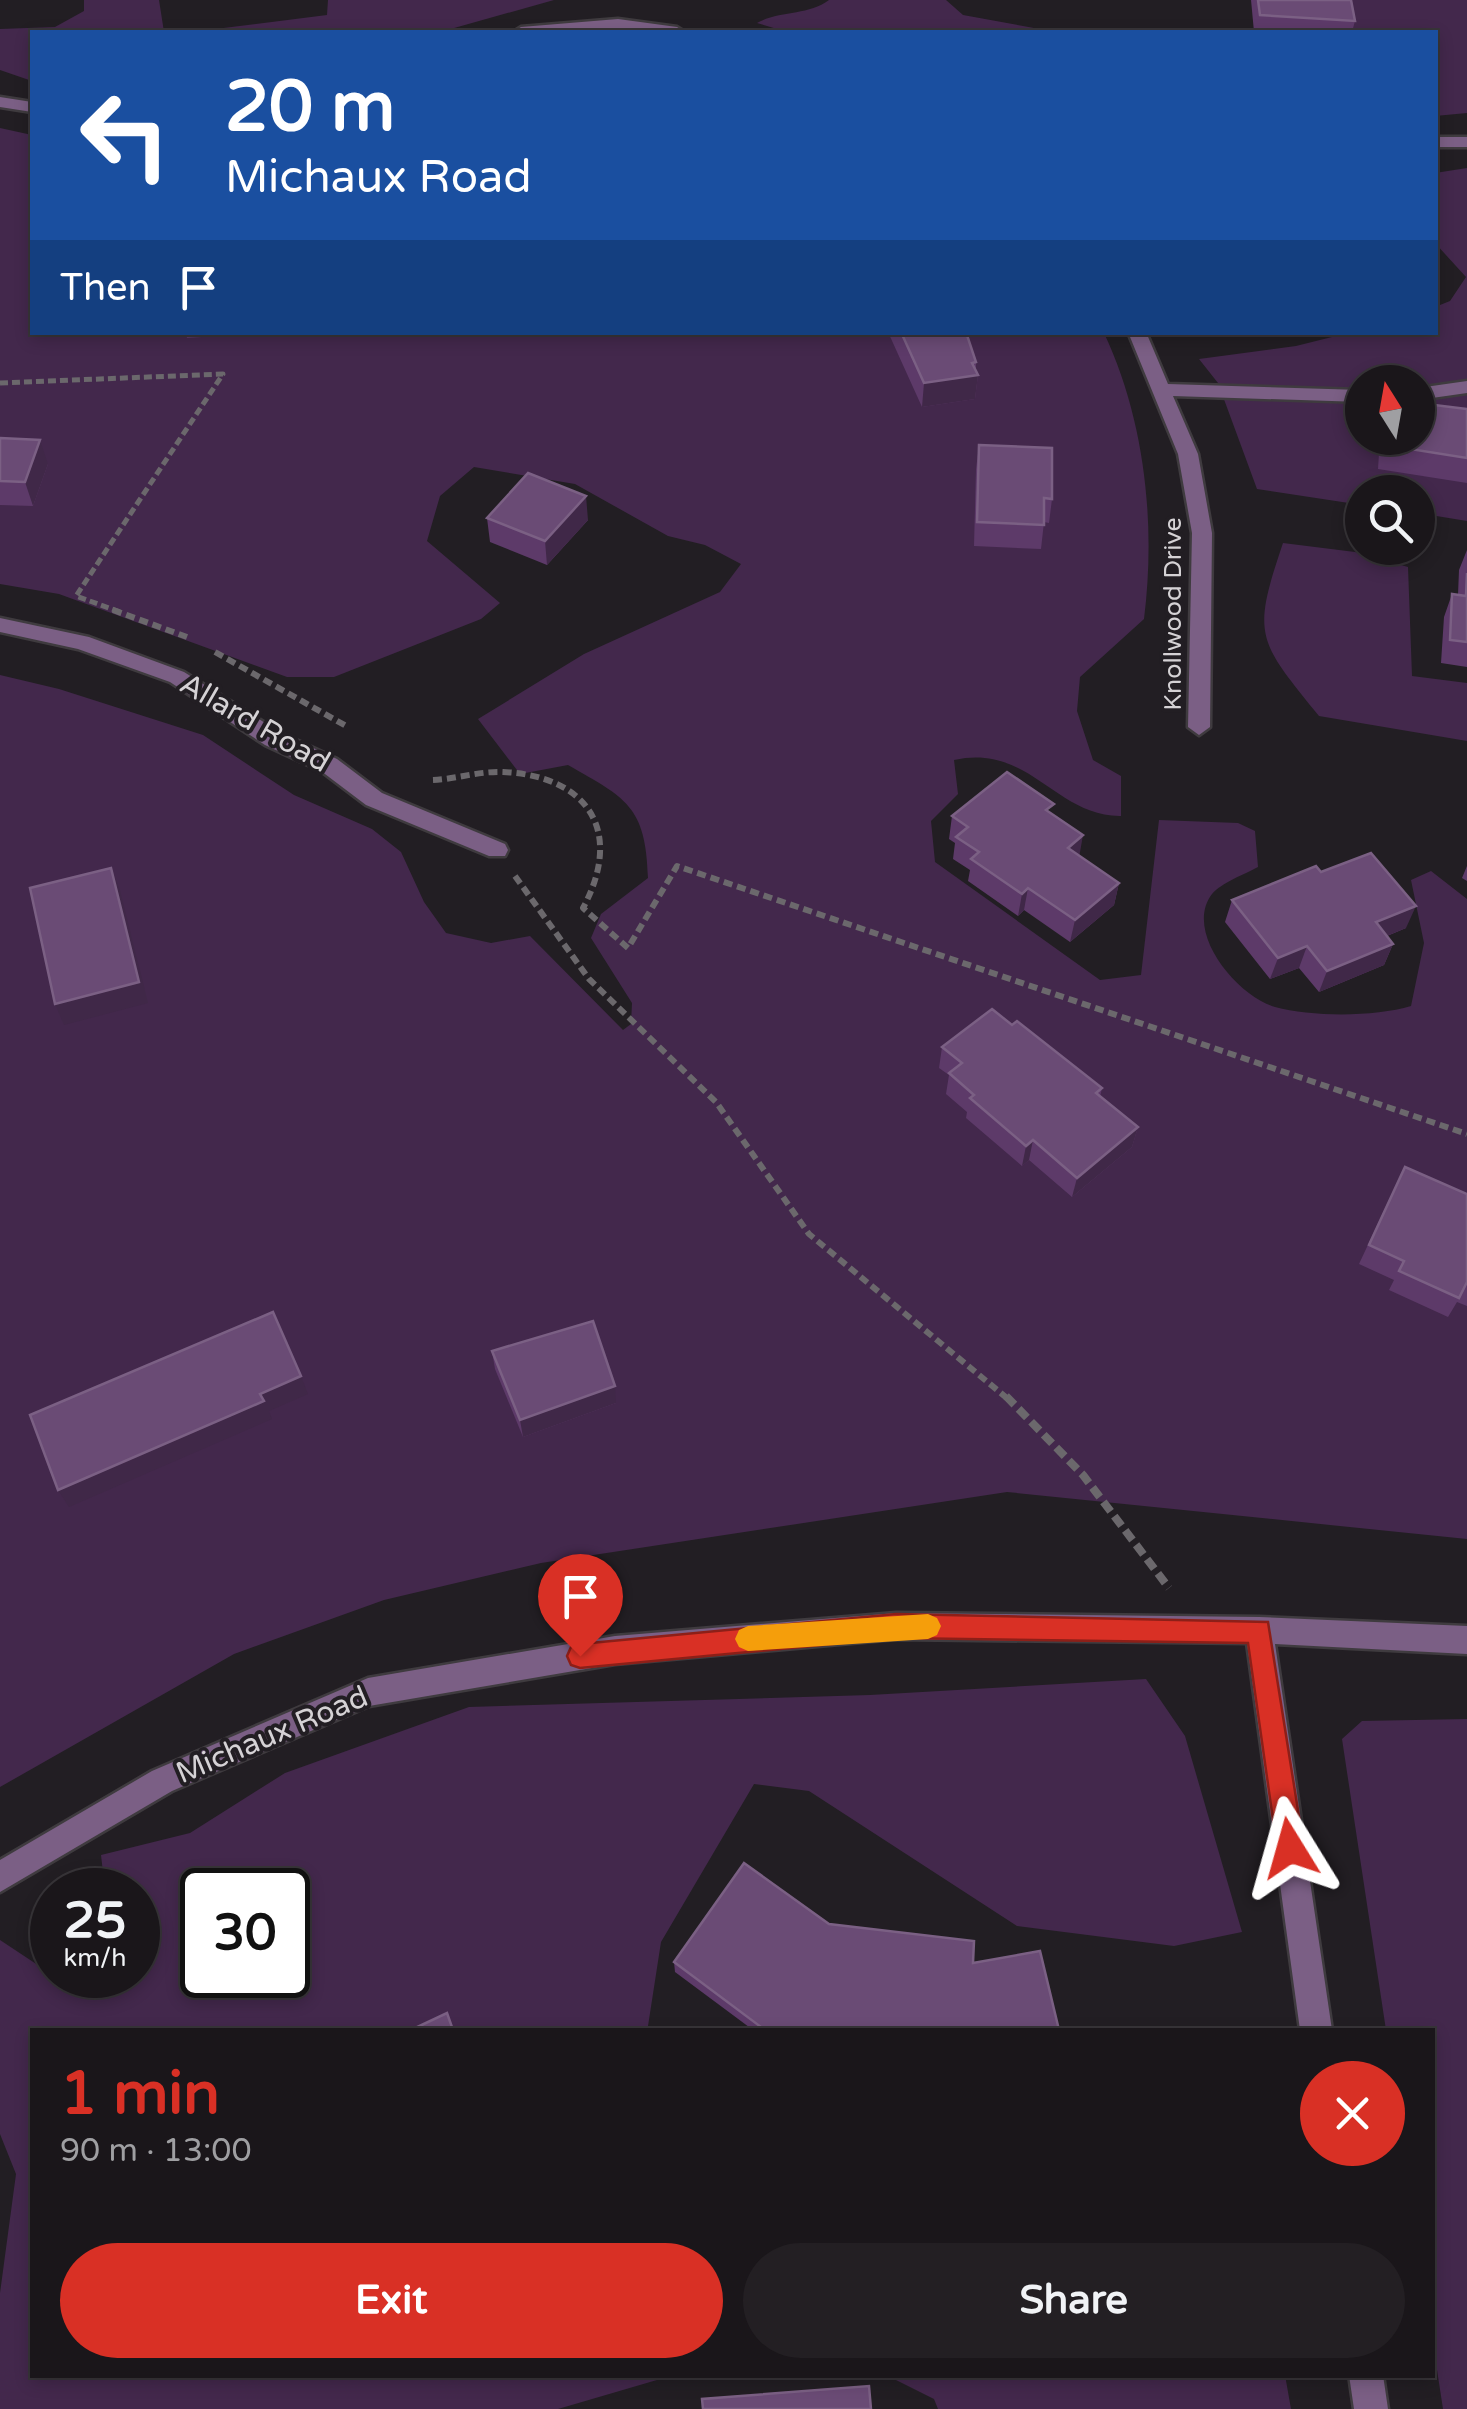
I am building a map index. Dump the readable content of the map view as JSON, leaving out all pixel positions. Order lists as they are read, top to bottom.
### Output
{
  "streets": {
    "street": ["Knollwood Drive", "Allard Road", "Michaux Road"]
  },
  "north": "top",
  "page": {
    "turn": ["20 m", "Michaux Road"],
    "then": "Then",
    "speed": "25 km/h",
    "limit": "30",
    "heading": ["1 min", "90 m · 13:00"],
    "buttons": ["Exit", "Share"]
  }
}
